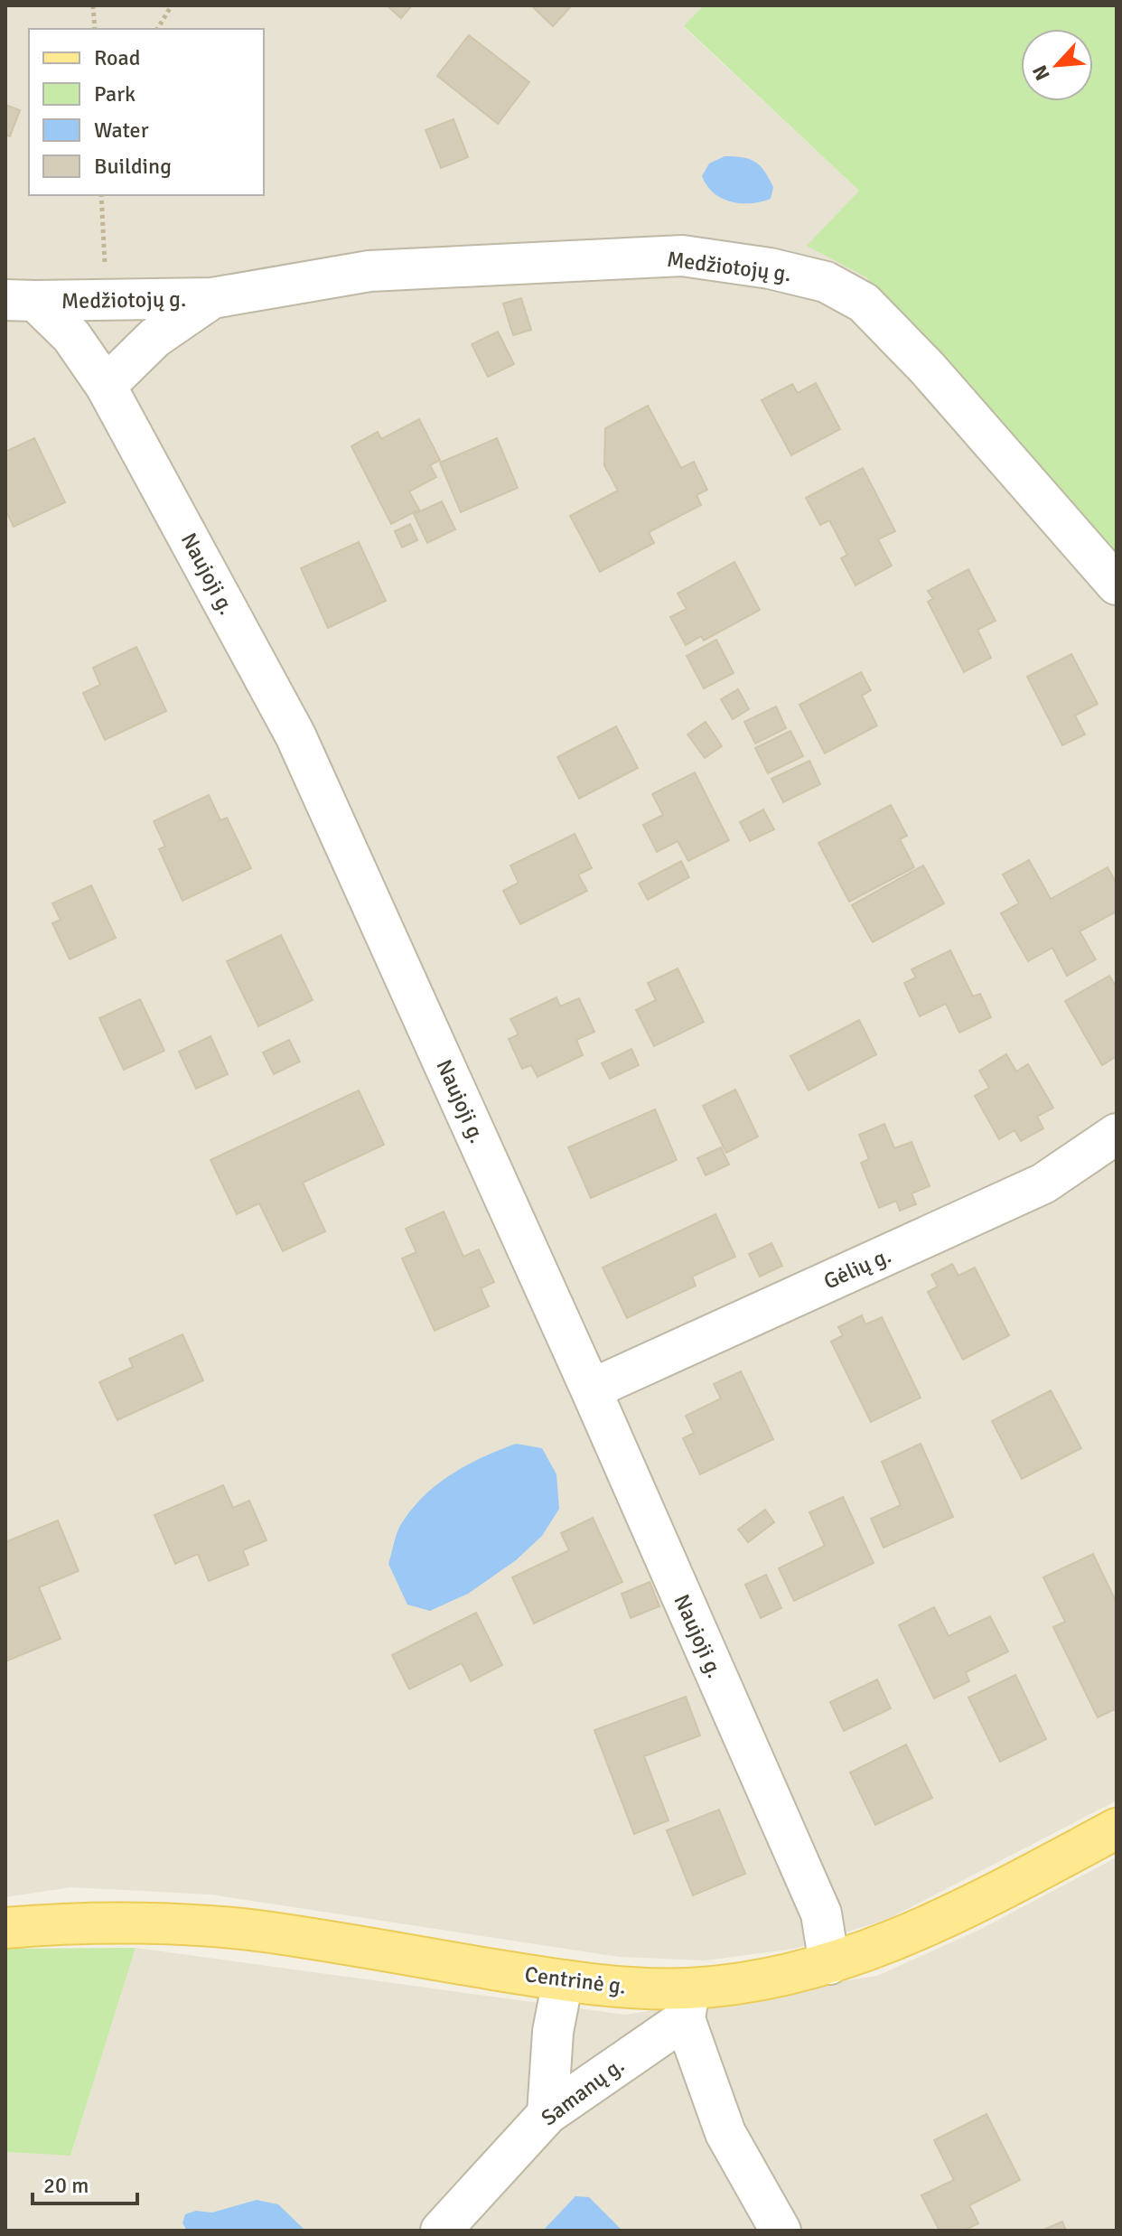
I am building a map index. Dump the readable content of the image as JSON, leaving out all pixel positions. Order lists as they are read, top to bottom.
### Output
{
  "streets": {
    "main road": ["Centrinė g."],
    "street": [
      "Medžiotojų g.",
      "Naujoji g.",
      "Gėlių g.",
      "Samanų g."
    ]
  },
  "crossings": [
    ["Medžiotojų g.", "Naujoji g."],
    ["Naujoji g.", "Gėlių g."],
    ["Naujoji g.", "Centrinė g."],
    ["Centrinė g.", "Samanų g."]
  ],
  "legend": [
    "Road",
    "Park",
    "Water",
    "Building"
  ],
  "scale_bar": "20 m",
  "north": "bottom left"
}
